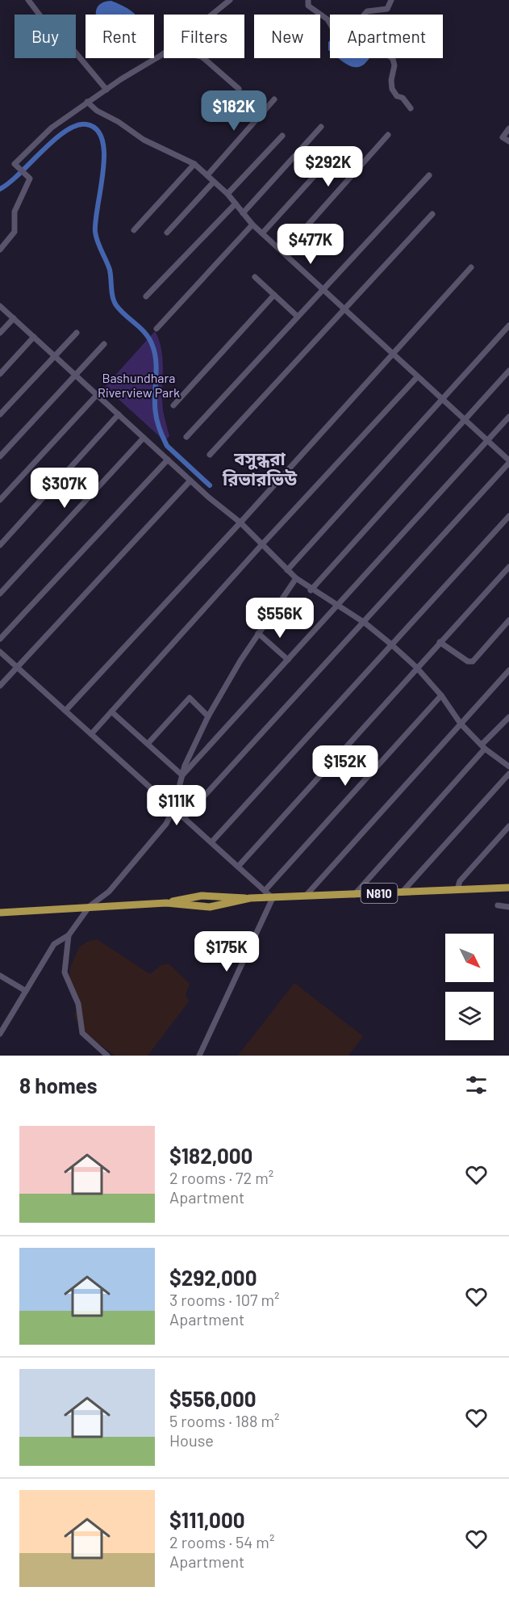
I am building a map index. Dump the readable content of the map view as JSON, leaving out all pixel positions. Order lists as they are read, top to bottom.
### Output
{
  "streets": {
    "highway": ["N810"]
  },
  "districts": ["বসুন্ধরা রিভারভিউ"],
  "parks": ["Bashundhara Riverview Park"],
  "north": "bottom right",
  "page": {
    "chip": [
      "Buy",
      "Rent",
      "Filters",
      "New",
      "Apartment"
    ],
    "price": [
      "$182K",
      "$292K",
      "$477K",
      "$307K",
      "$556K",
      "$152K",
      "$111K",
      "$175K"
    ],
    "heading": "8 homes",
    "list": [
      {
        "name": "$182,000",
        "note": "2 rooms · 72 m² · Apartment"
      },
      {
        "name": "$292,000",
        "note": "3 rooms · 107 m² · Apartment"
      },
      {
        "name": "$556,000",
        "note": "5 rooms · 188 m² · House"
      },
      {
        "name": "$111,000",
        "note": "2 rooms · 54 m² · Apartment"
      }
    ]
  }
}
